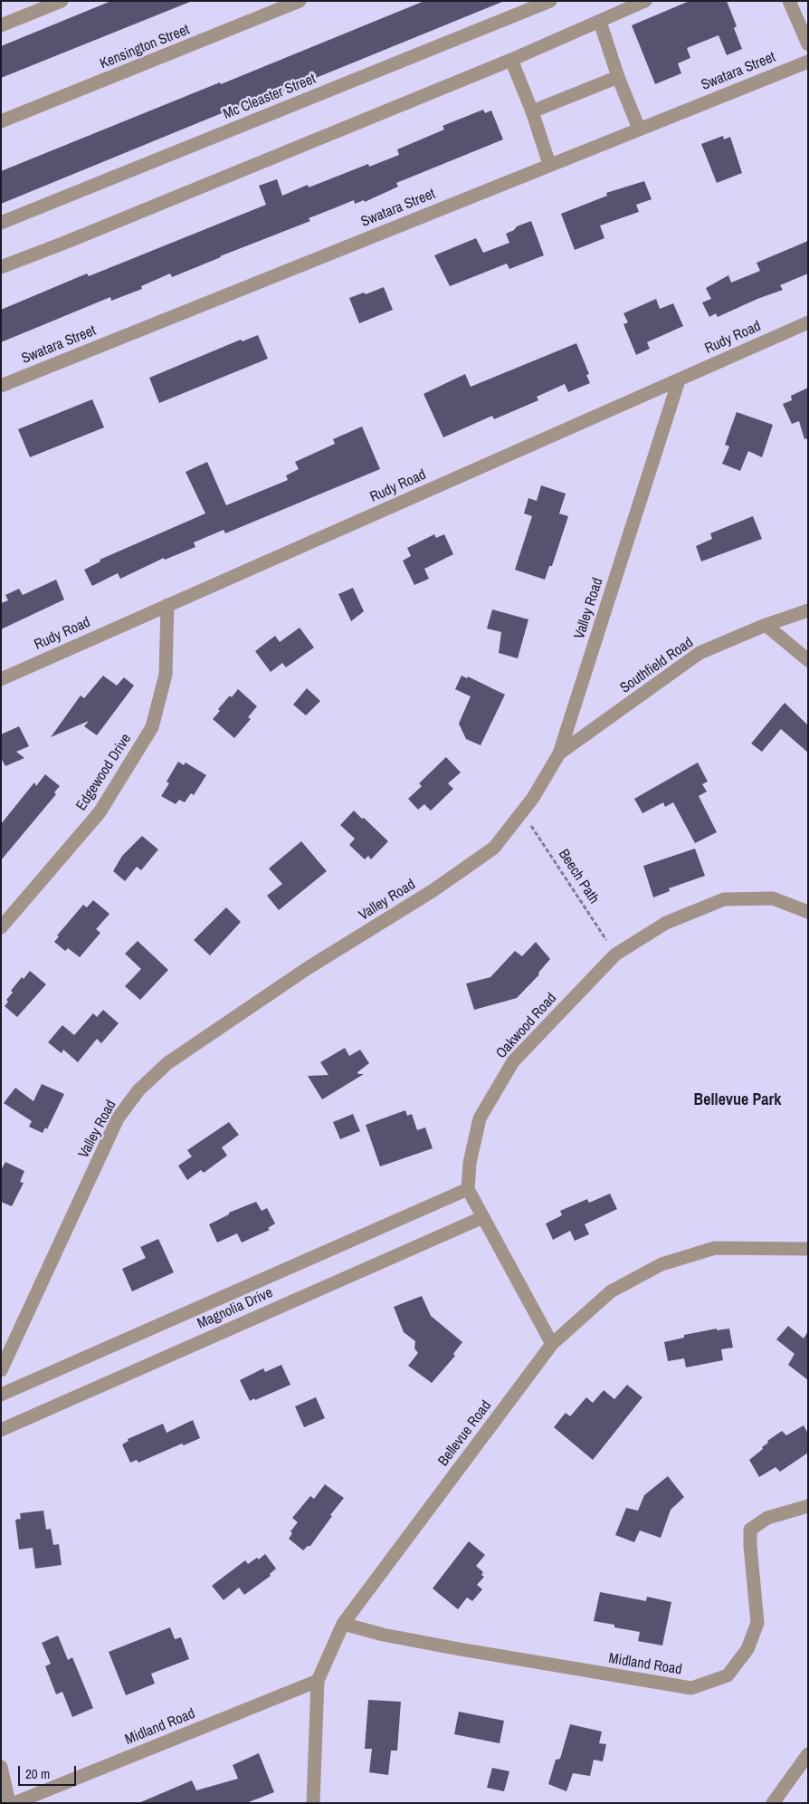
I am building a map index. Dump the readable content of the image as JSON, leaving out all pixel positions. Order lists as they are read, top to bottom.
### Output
{
  "streets": {
    "street": [
      "Kensington Street",
      "Swatara Street",
      "Mc Cleaster Street",
      "Rudy Road",
      "Valley Road",
      "Southfield Road",
      "Edgewood Drive",
      "Oakwood Road",
      "Magnolia Drive",
      "Bellevue Road",
      "Midland Road"
    ],
    "path": ["Beech Path"]
  },
  "crossings": [
    ["Rudy Road", "Valley Road"],
    ["Rudy Road", "Edgewood Drive"],
    ["Valley Road", "Southfield Road"],
    ["Valley Road", "Beech Path"],
    ["Beech Path", "Oakwood Road"],
    ["Oakwood Road", "Magnolia Drive"],
    ["Bellevue Road", "Midland Road"]
  ],
  "districts": ["Bellevue Park"],
  "scale_bar": "20 m"
}
